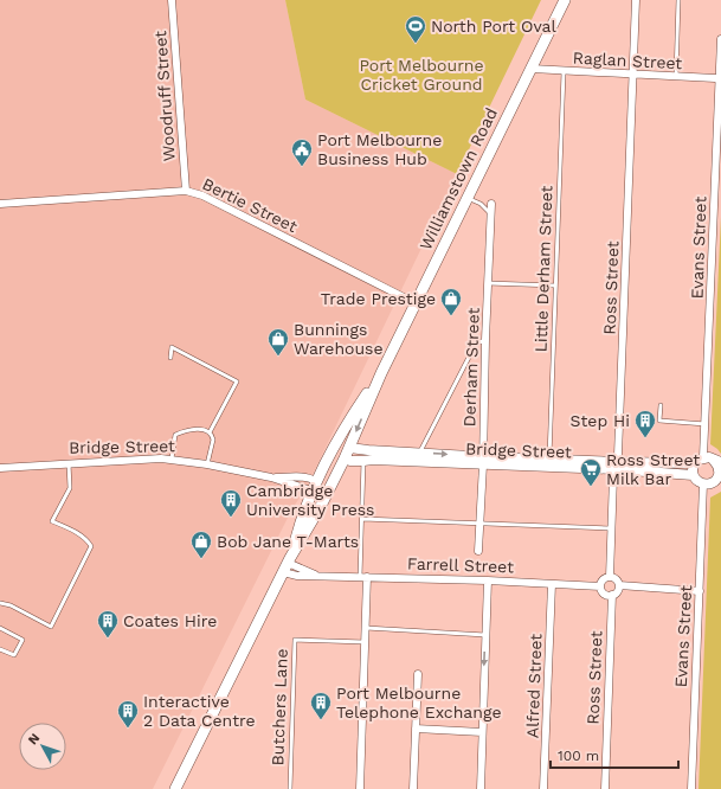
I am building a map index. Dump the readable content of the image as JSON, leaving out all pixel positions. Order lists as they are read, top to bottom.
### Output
{
  "streets": {
    "main road": ["Williamstown Road"],
    "street": [
      "Raglan Street",
      "Woodruff Street",
      "Bertie Street",
      "Evans Street",
      "Ross Street",
      "Derham Street",
      "Bridge Street",
      "Farrell Street",
      "Alfred Street"
    ],
    "lane": ["Little Derham Street", "Butchers Lane"]
  },
  "crossings": [
    ["Raglan Street", "Williamstown Road"],
    ["Raglan Street", "Evans Street"],
    ["Raglan Street", "Little Derham Street"],
    ["Raglan Street", "Ross Street"],
    ["Woodruff Street", "Bertie Street"],
    ["Williamstown Road", "Bertie Street"],
    ["Williamstown Road", "Bridge Street"],
    ["Williamstown Road", "Farrell Street"],
    ["Evans Street", "Bridge Street"],
    ["Little Derham Street", "Bridge Street"],
    ["Ross Street", "Bridge Street"],
    ["Ross Street", "Farrell Street"],
    ["Derham Street", "Bridge Street"],
    ["Farrell Street", "Alfred Street"]
  ],
  "parks": ["Port Melbourne Cricket Ground"],
  "places": {
    "sports": ["North Port Oval"],
    "public building": ["Port Melbourne Business Hub"],
    "shop": ["Trade Prestige", "Bunnings Warehouse", "Bob Jane T-Marts"],
    "building": [
      "Step Hi",
      "Cambridge University Press",
      "Coates Hire",
      "Port Melbourne Telephone Exchange",
      "Interactive 2 Data Centre"
    ],
    "supermarket": ["Ross Street Milk Bar"]
  },
  "scale_bar": "100 m",
  "north": "top left"
}
